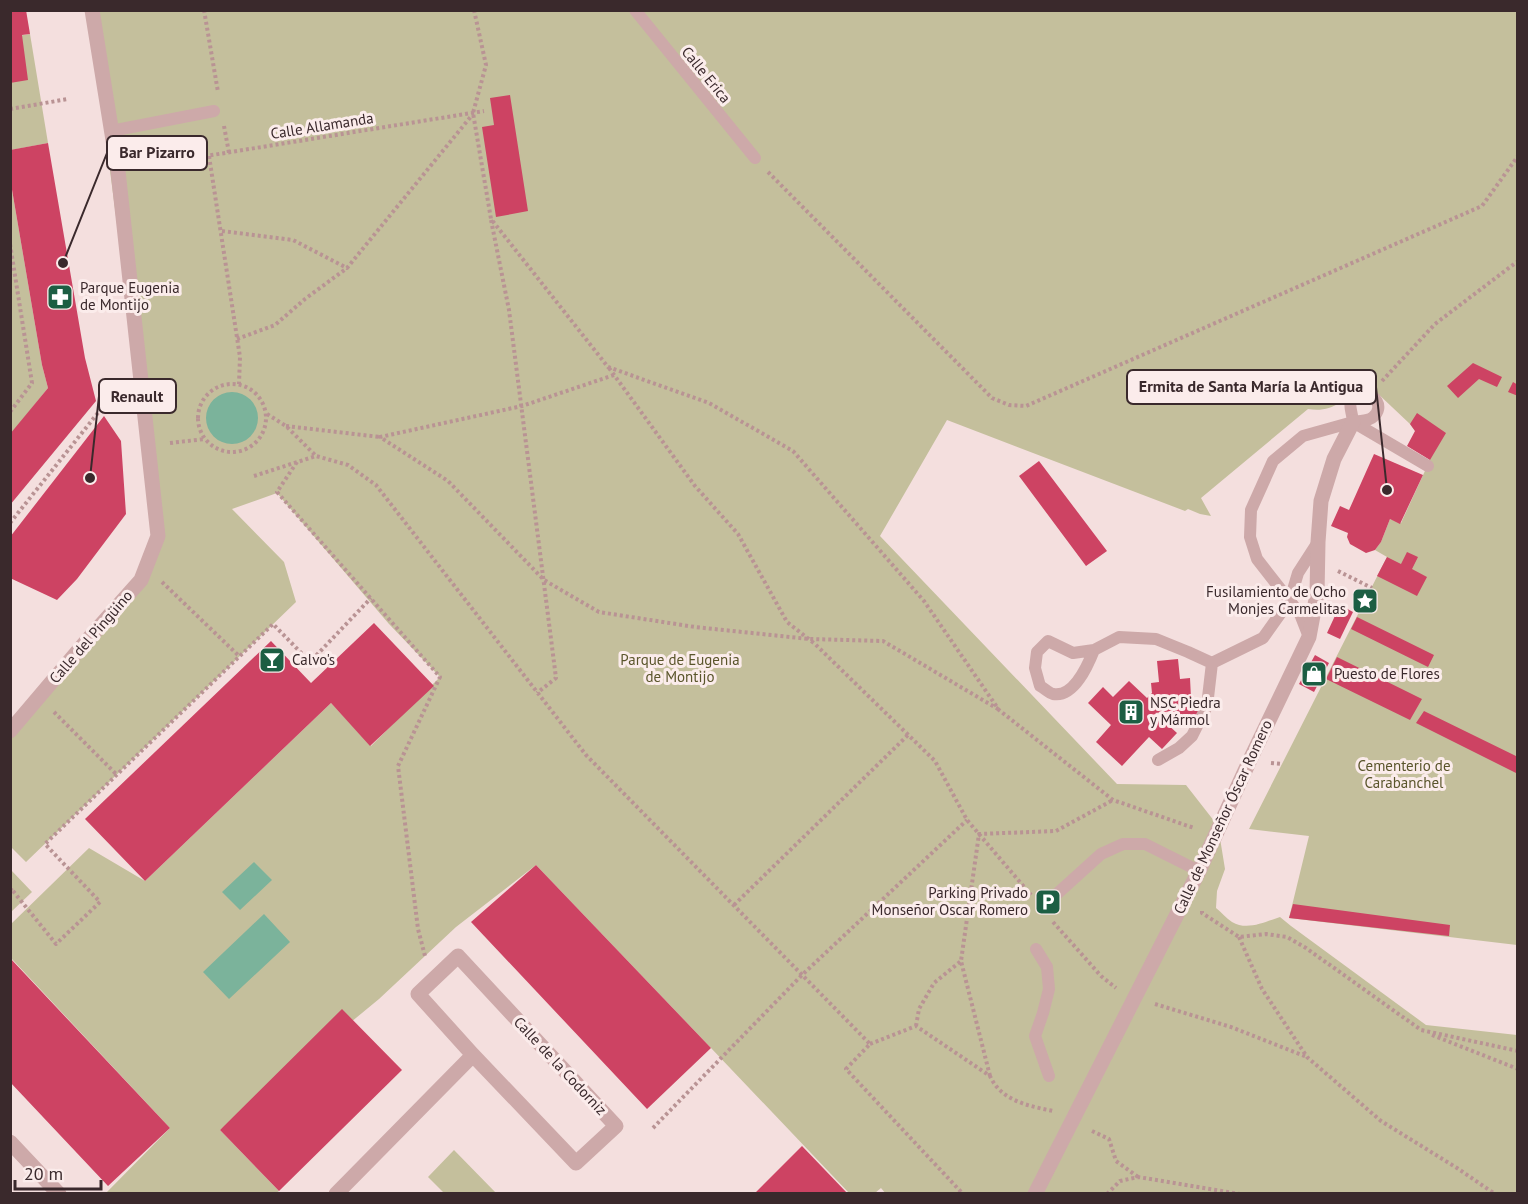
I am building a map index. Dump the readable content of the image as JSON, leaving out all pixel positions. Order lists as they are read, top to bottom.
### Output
{
  "streets": {
    "street": ["Calle del Pingüino", "Calle de Monseñor Óscar Romero", "Calle de la Codorniz"],
    "lane": ["Calle Erica"],
    "path": ["Calle Allamanda"]
  },
  "parks": ["Parque de Eugenia de Montijo", "Cementerio de Carabanchel"],
  "places": {
    "other": ["Bar Pizarro", "Renault", "Ermita de Santa María la Antigua"],
    "pharmacy": ["Parque Eugenia de Montijo"],
    "place": ["Fusilamiento de Ocho Monjes Carmelitas"],
    "bar": ["Calvo's"],
    "shop": ["Puesto de Flores"],
    "building": ["NSC Piedra y Mármol"],
    "parking": ["Parking Privado Monseñor Oscar Romero"]
  },
  "scale_bar": "20 m"
}
